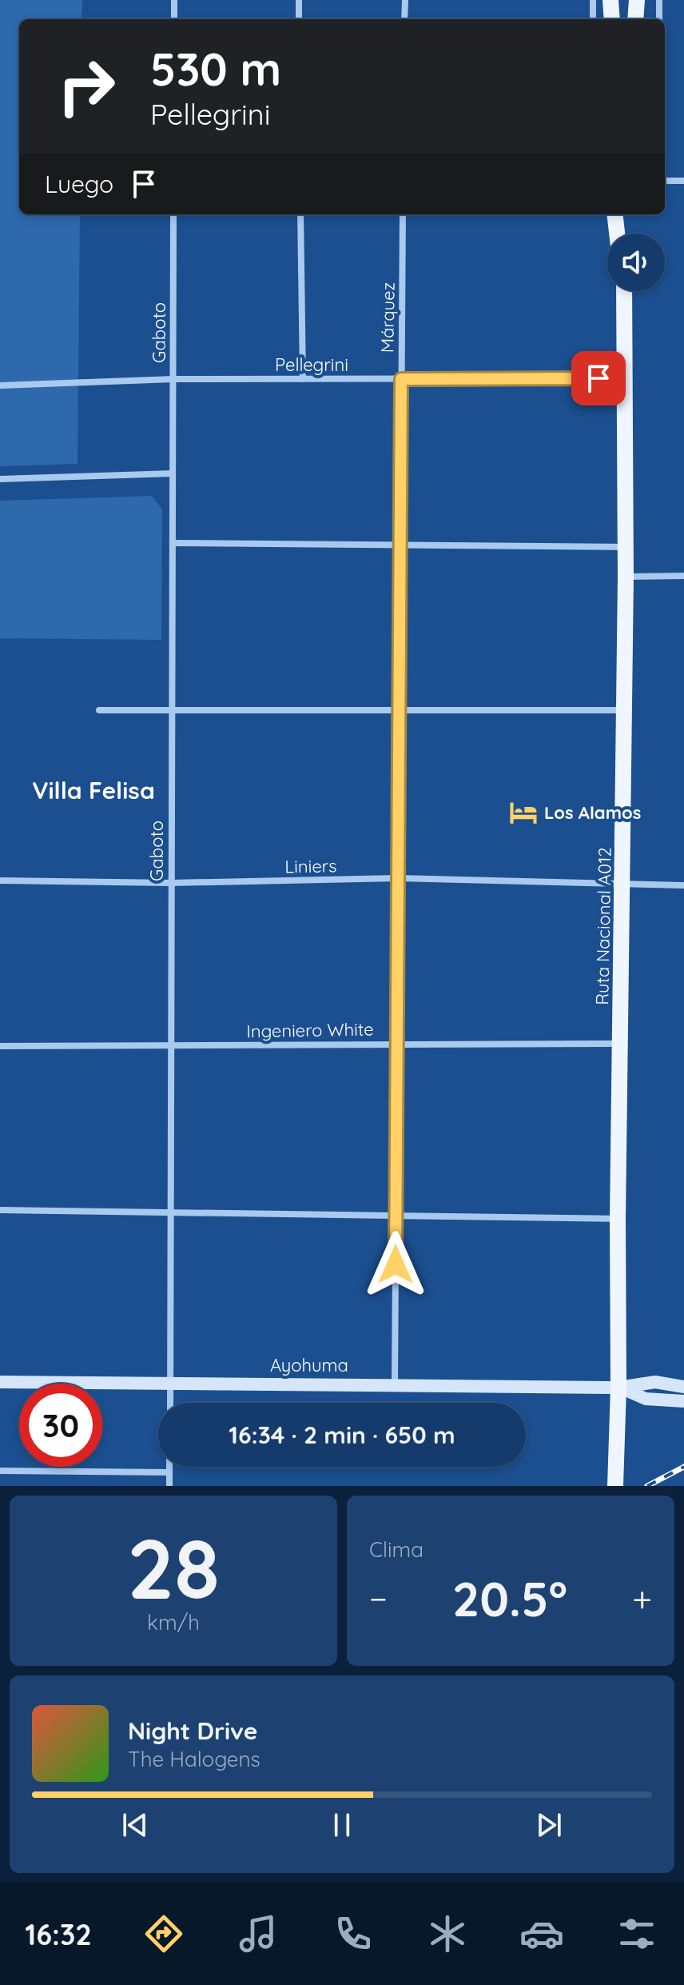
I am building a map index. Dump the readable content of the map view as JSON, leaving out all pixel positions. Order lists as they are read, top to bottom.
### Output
{
  "streets": {
    "main road": ["Ruta Nacional A012"],
    "street": [
      "Márquez",
      "Gaboto",
      "Pellegrini",
      "Liniers",
      "Ingeniero White",
      "Ayohuma"
    ]
  },
  "crossings": [
    ["Márquez", "Pellegrini"],
    ["Márquez", "Liniers"],
    ["Márquez", "Ingeniero White"],
    ["Márquez", "Ayohuma"],
    ["Gaboto", "Pellegrini"],
    ["Gaboto", "Liniers"],
    ["Gaboto", "Ingeniero White"],
    ["Gaboto", "Ayohuma"],
    ["Pellegrini", "Ruta Nacional A012"],
    ["Liniers", "Ruta Nacional A012"],
    ["Ruta Nacional A012", "Ingeniero White"],
    ["Ruta Nacional A012", "Ayohuma"]
  ],
  "districts": ["Villa Felisa"],
  "places": {
    "hotel": ["Los Alamos"]
  },
  "page": {
    "turn": ["530 m", "Pellegrini"],
    "then": "Luego",
    "limit": "30",
    "trip": "16:34 · 2 min · 650 m",
    "tile": [
      ["28", "km/h"],
      "Clima"
    ],
    "heat": ["−", "20.5°", "+"],
    "song": ["Night Drive", "The Halogens"],
    "tabs": "16:32"
  }
}
